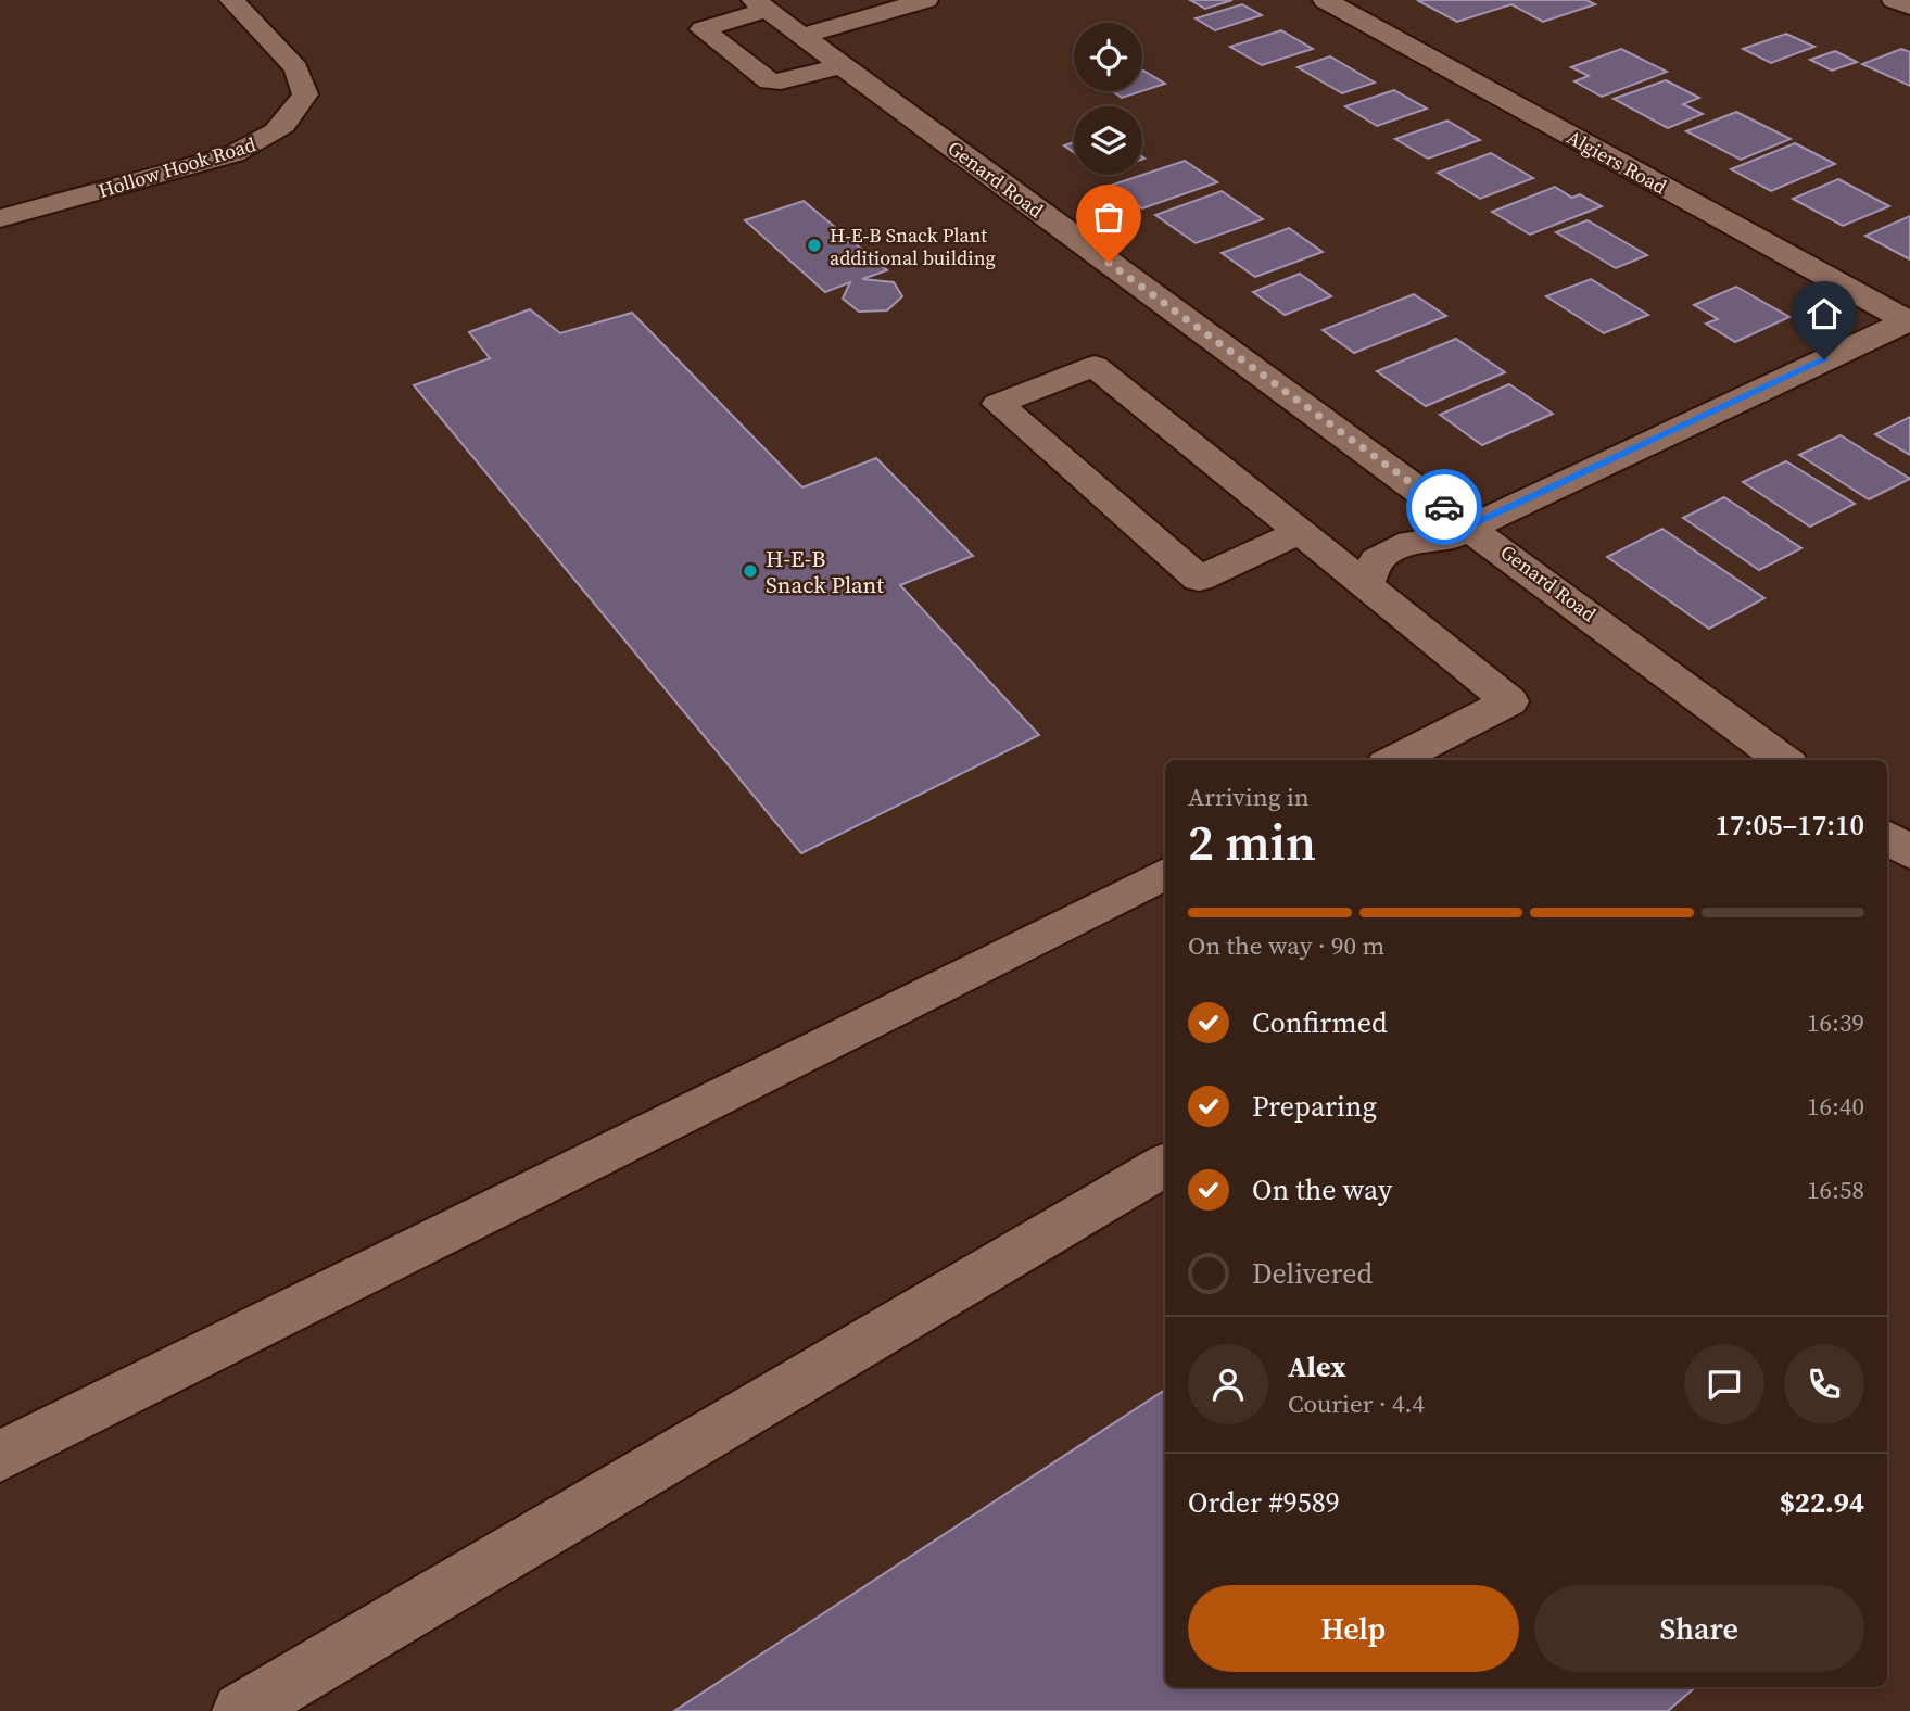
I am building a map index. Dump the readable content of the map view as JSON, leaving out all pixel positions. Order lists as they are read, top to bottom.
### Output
{
  "streets": {
    "street": ["Algiers Road", "Hollow Hook Road", "Genard Road"]
  },
  "places": ["H-E-B Snack Plant additional building", "H-E-B Snack Plant"],
  "page": {
    "heading": ["2 min", "Arriving in", "17:05–17:10"],
    "panel": [
      "Alex",
      "Courier · 4.4",
      "Order #9589",
      "$22.94"
    ],
    "bar": "On the way · 90 m",
    "list": [
      ["Confirmed", "16:39"],
      ["Preparing", "16:40"],
      ["On the way", "16:58"],
      "Delivered"
    ],
    "buttons": ["Help", "Share"]
  }
}
